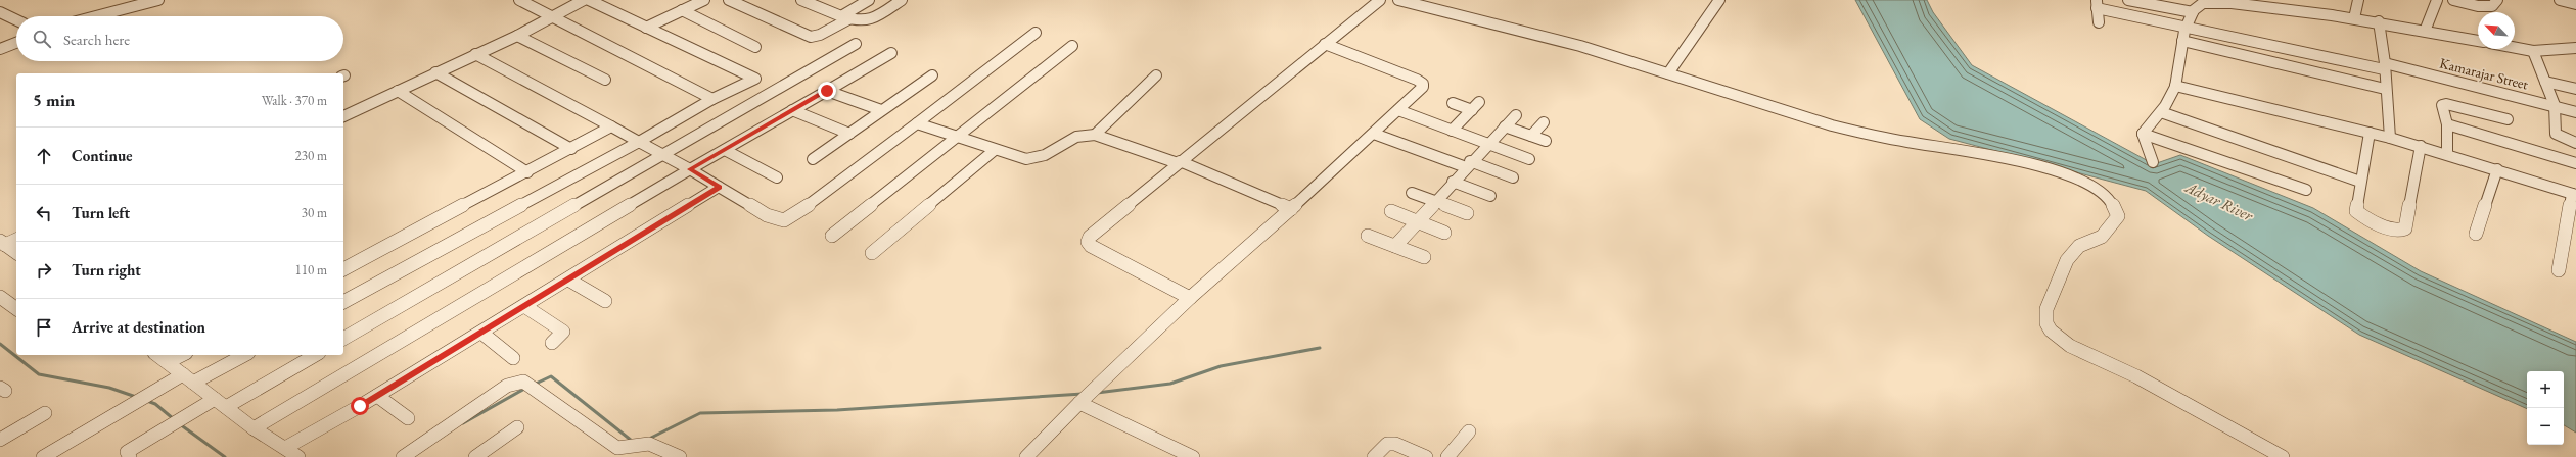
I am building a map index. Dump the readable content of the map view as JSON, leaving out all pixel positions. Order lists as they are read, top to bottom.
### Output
{
  "streets": {
    "street": ["Kamarajar Street"]
  },
  "water": ["Adyar River"],
  "north": "top left",
  "page": {
    "search": "Search here",
    "heading": ["5 min", "Walk · 370 m"],
    "list": [
      ["Continue", "230 m"],
      ["Turn left", "30 m"],
      ["Turn right", "110 m"],
      "Arrive at destination"
    ],
    "map_buttons": ["+", "−"]
  }
}
